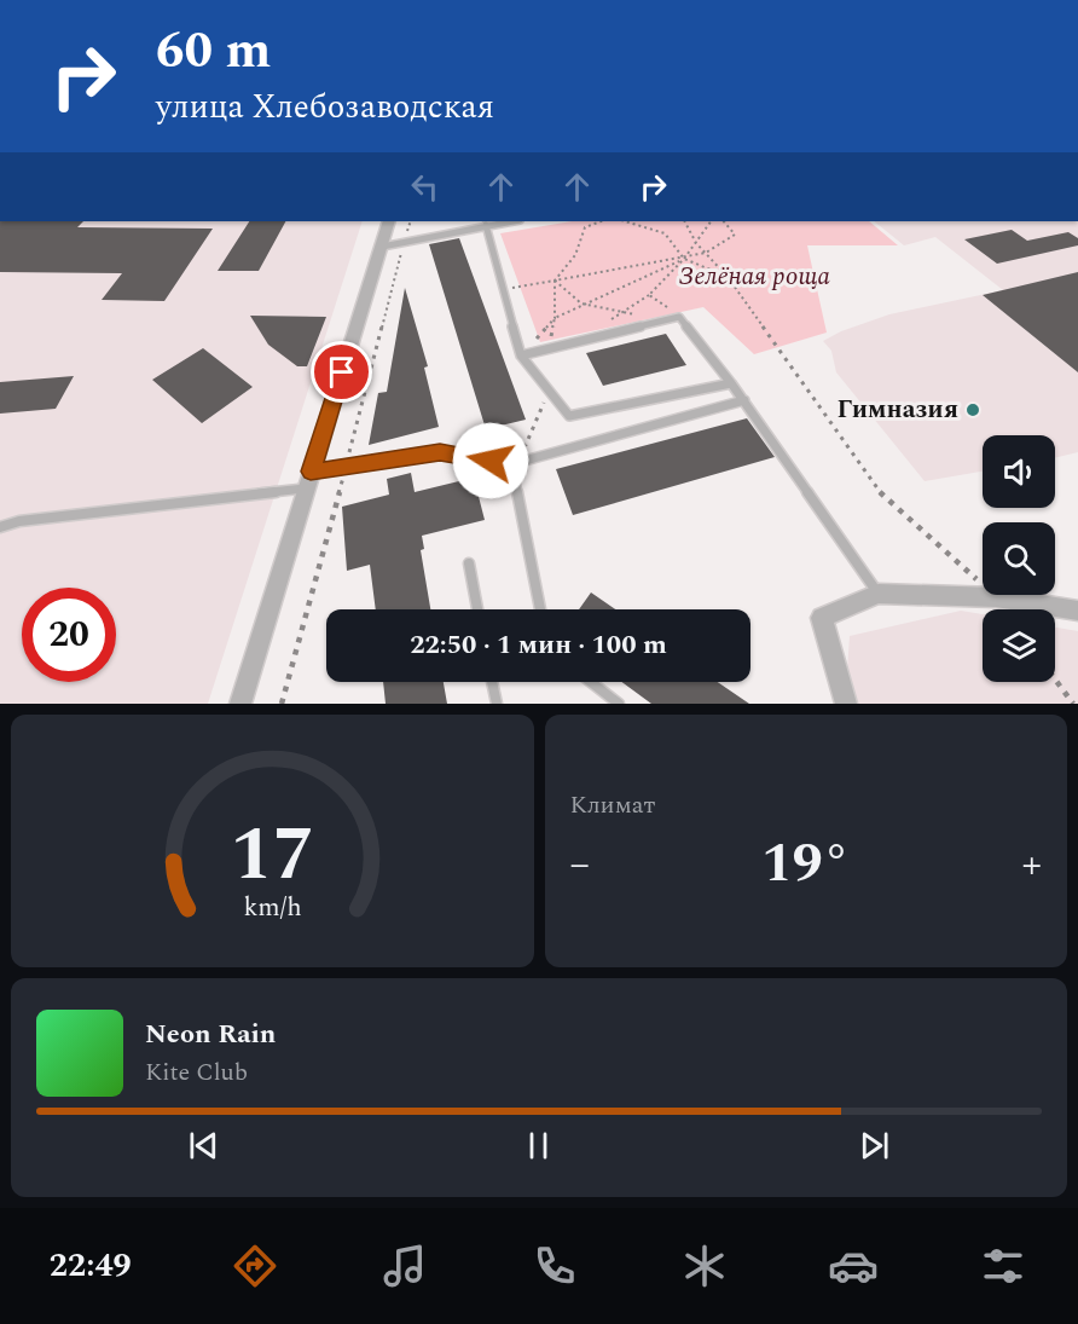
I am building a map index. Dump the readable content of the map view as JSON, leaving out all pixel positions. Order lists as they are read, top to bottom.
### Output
{
  "parks": ["Зелёная роща"],
  "places": ["Гимназия"],
  "page": {
    "turn": ["60 m", "улица Хлебозаводская"],
    "limit": "20",
    "trip": "22:50 · 1 мин · 100 m",
    "tile": "Климат",
    "heat": ["−", "19°", "+"],
    "song": ["Neon Rain", "Kite Club"],
    "tabs": "22:49",
    "gauge": ["17", "km/h"]
  }
}
